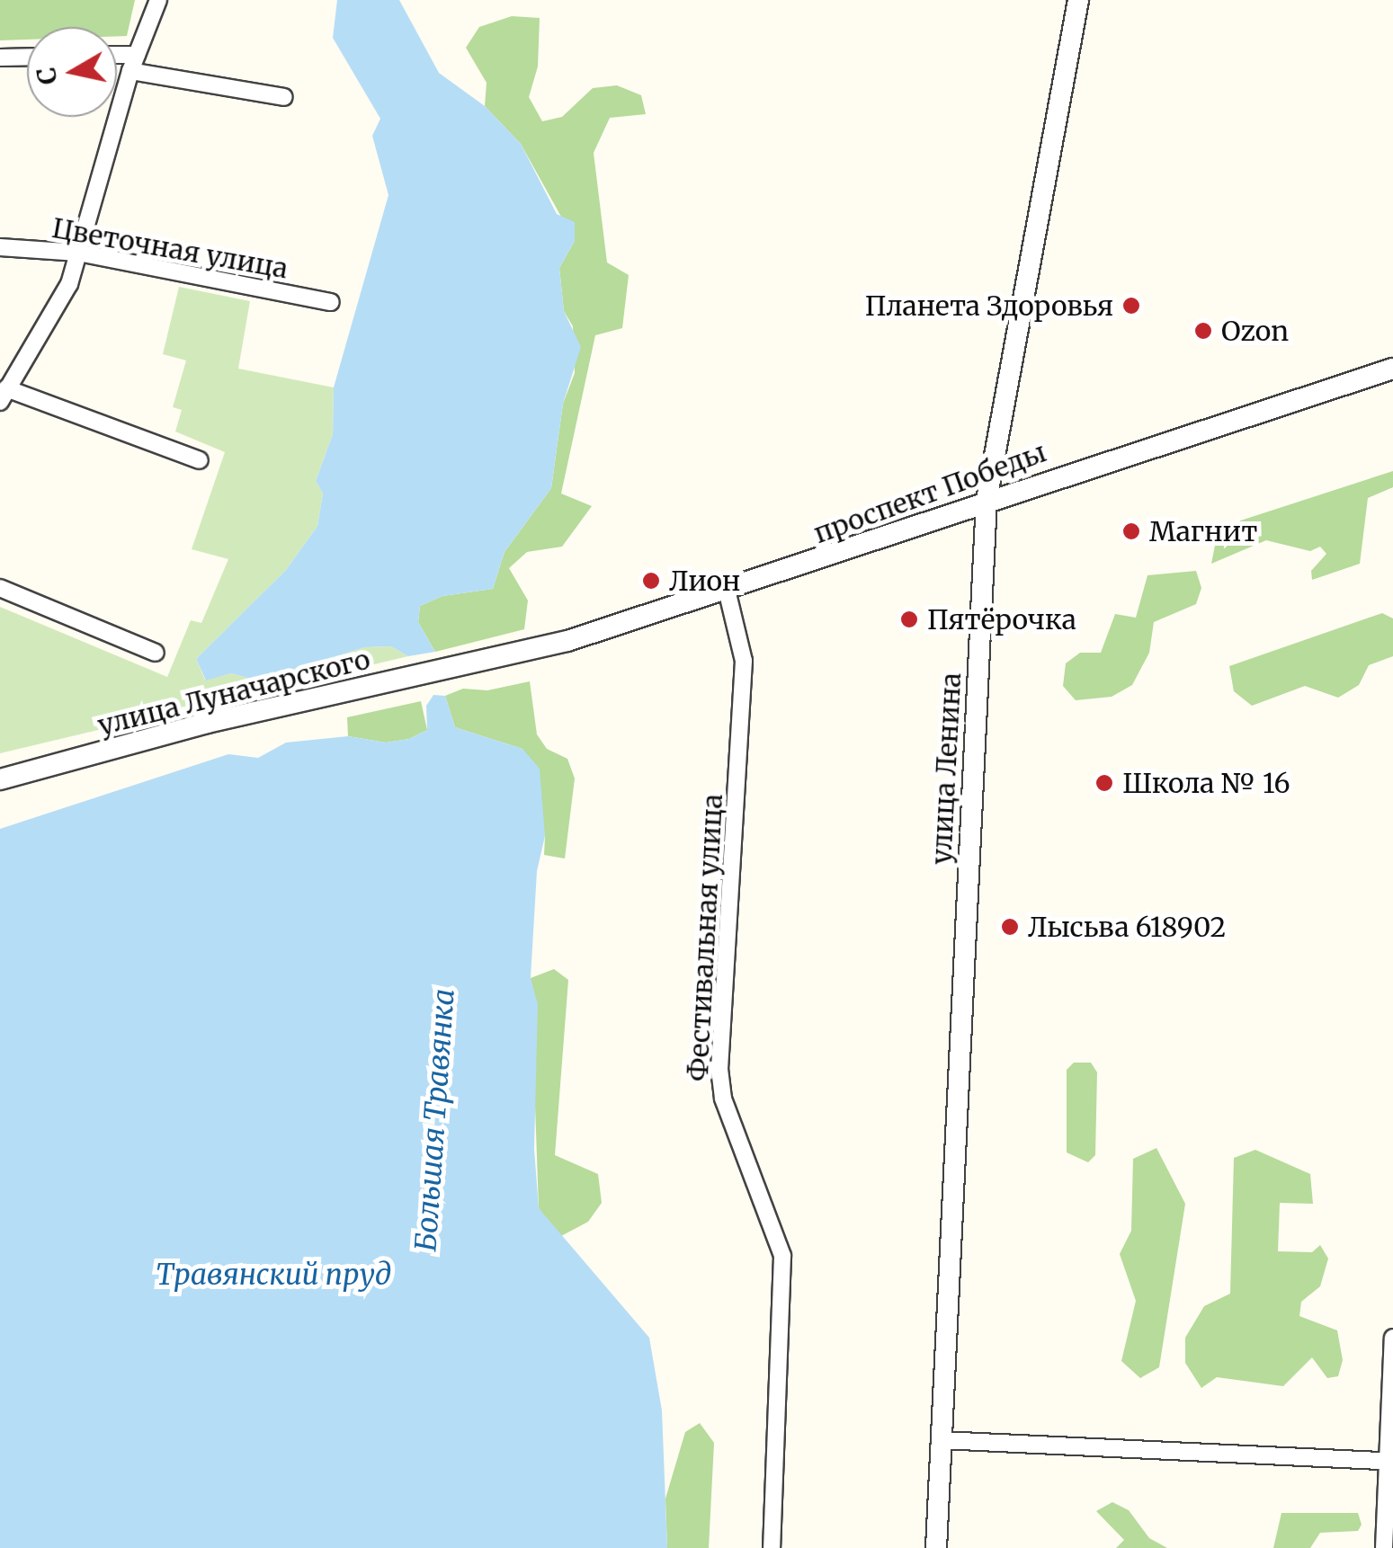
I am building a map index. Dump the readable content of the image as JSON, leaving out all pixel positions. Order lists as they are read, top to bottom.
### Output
{
  "streets": {
    "street": [
      "Цветочная улица",
      "проспект Победы",
      "улица Луначарского",
      "улица Ленина",
      "Фестивальная улица"
    ]
  },
  "crossings": [
    ["проспект Победы", "улица Луначарского"],
    ["проспект Победы", "улица Ленина"],
    ["проспект Победы", "Фестивальная улица"]
  ],
  "water": ["Большая Травянка", "Травянский пруд"],
  "places": [
    "Планета Здоровья",
    "Ozon",
    "Магнит",
    "Лион",
    "Пятёрочка",
    "Школа № 16",
    "Лысьва 618902"
  ],
  "north": "left"
}
